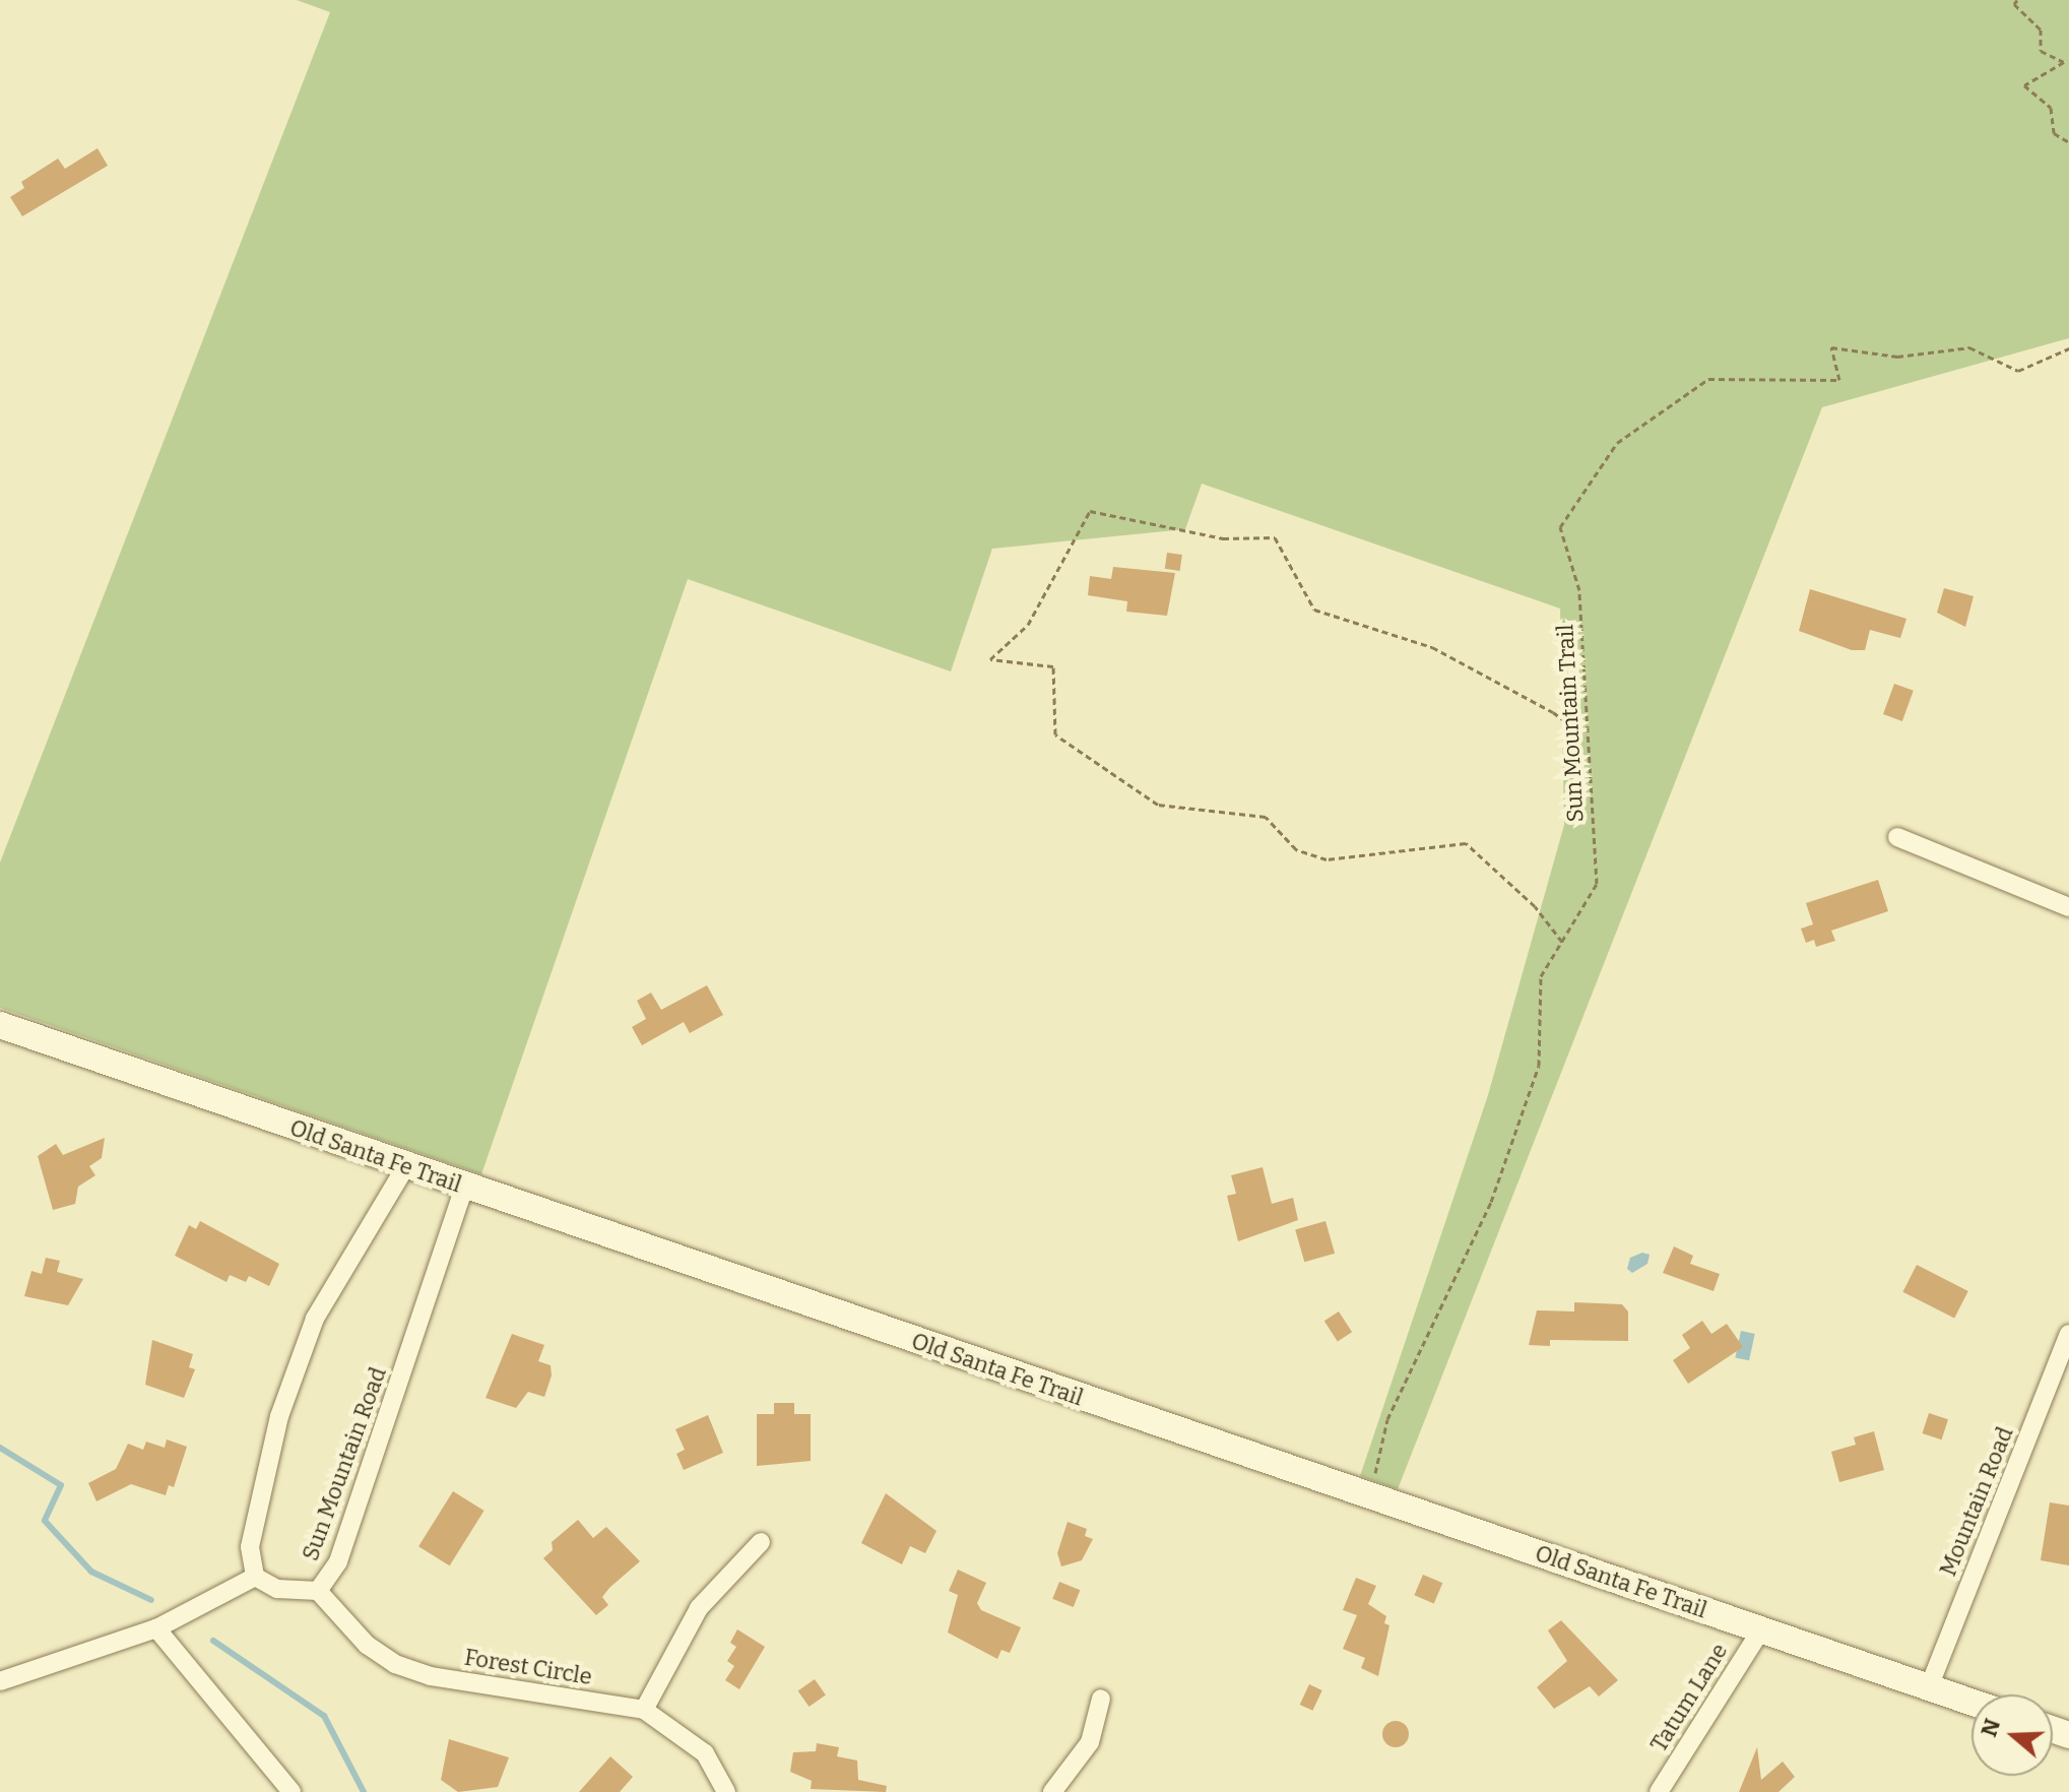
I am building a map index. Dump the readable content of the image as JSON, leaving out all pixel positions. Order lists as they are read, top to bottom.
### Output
{
  "streets": {
    "street": [
      "Old Santa Fe Trail",
      "Sun Mountain Road",
      "Mountain Road",
      "Forest Circle",
      "Tatum Lane"
    ],
    "path": ["Sun Mountain Trail"]
  },
  "crossings": [
    ["Sun Mountain Trail", "Old Santa Fe Trail"],
    ["Old Santa Fe Trail", "Sun Mountain Road"],
    ["Old Santa Fe Trail", "Mountain Road"],
    ["Old Santa Fe Trail", "Tatum Lane"],
    ["Sun Mountain Road", "Forest Circle"]
  ],
  "north": "left"
}
